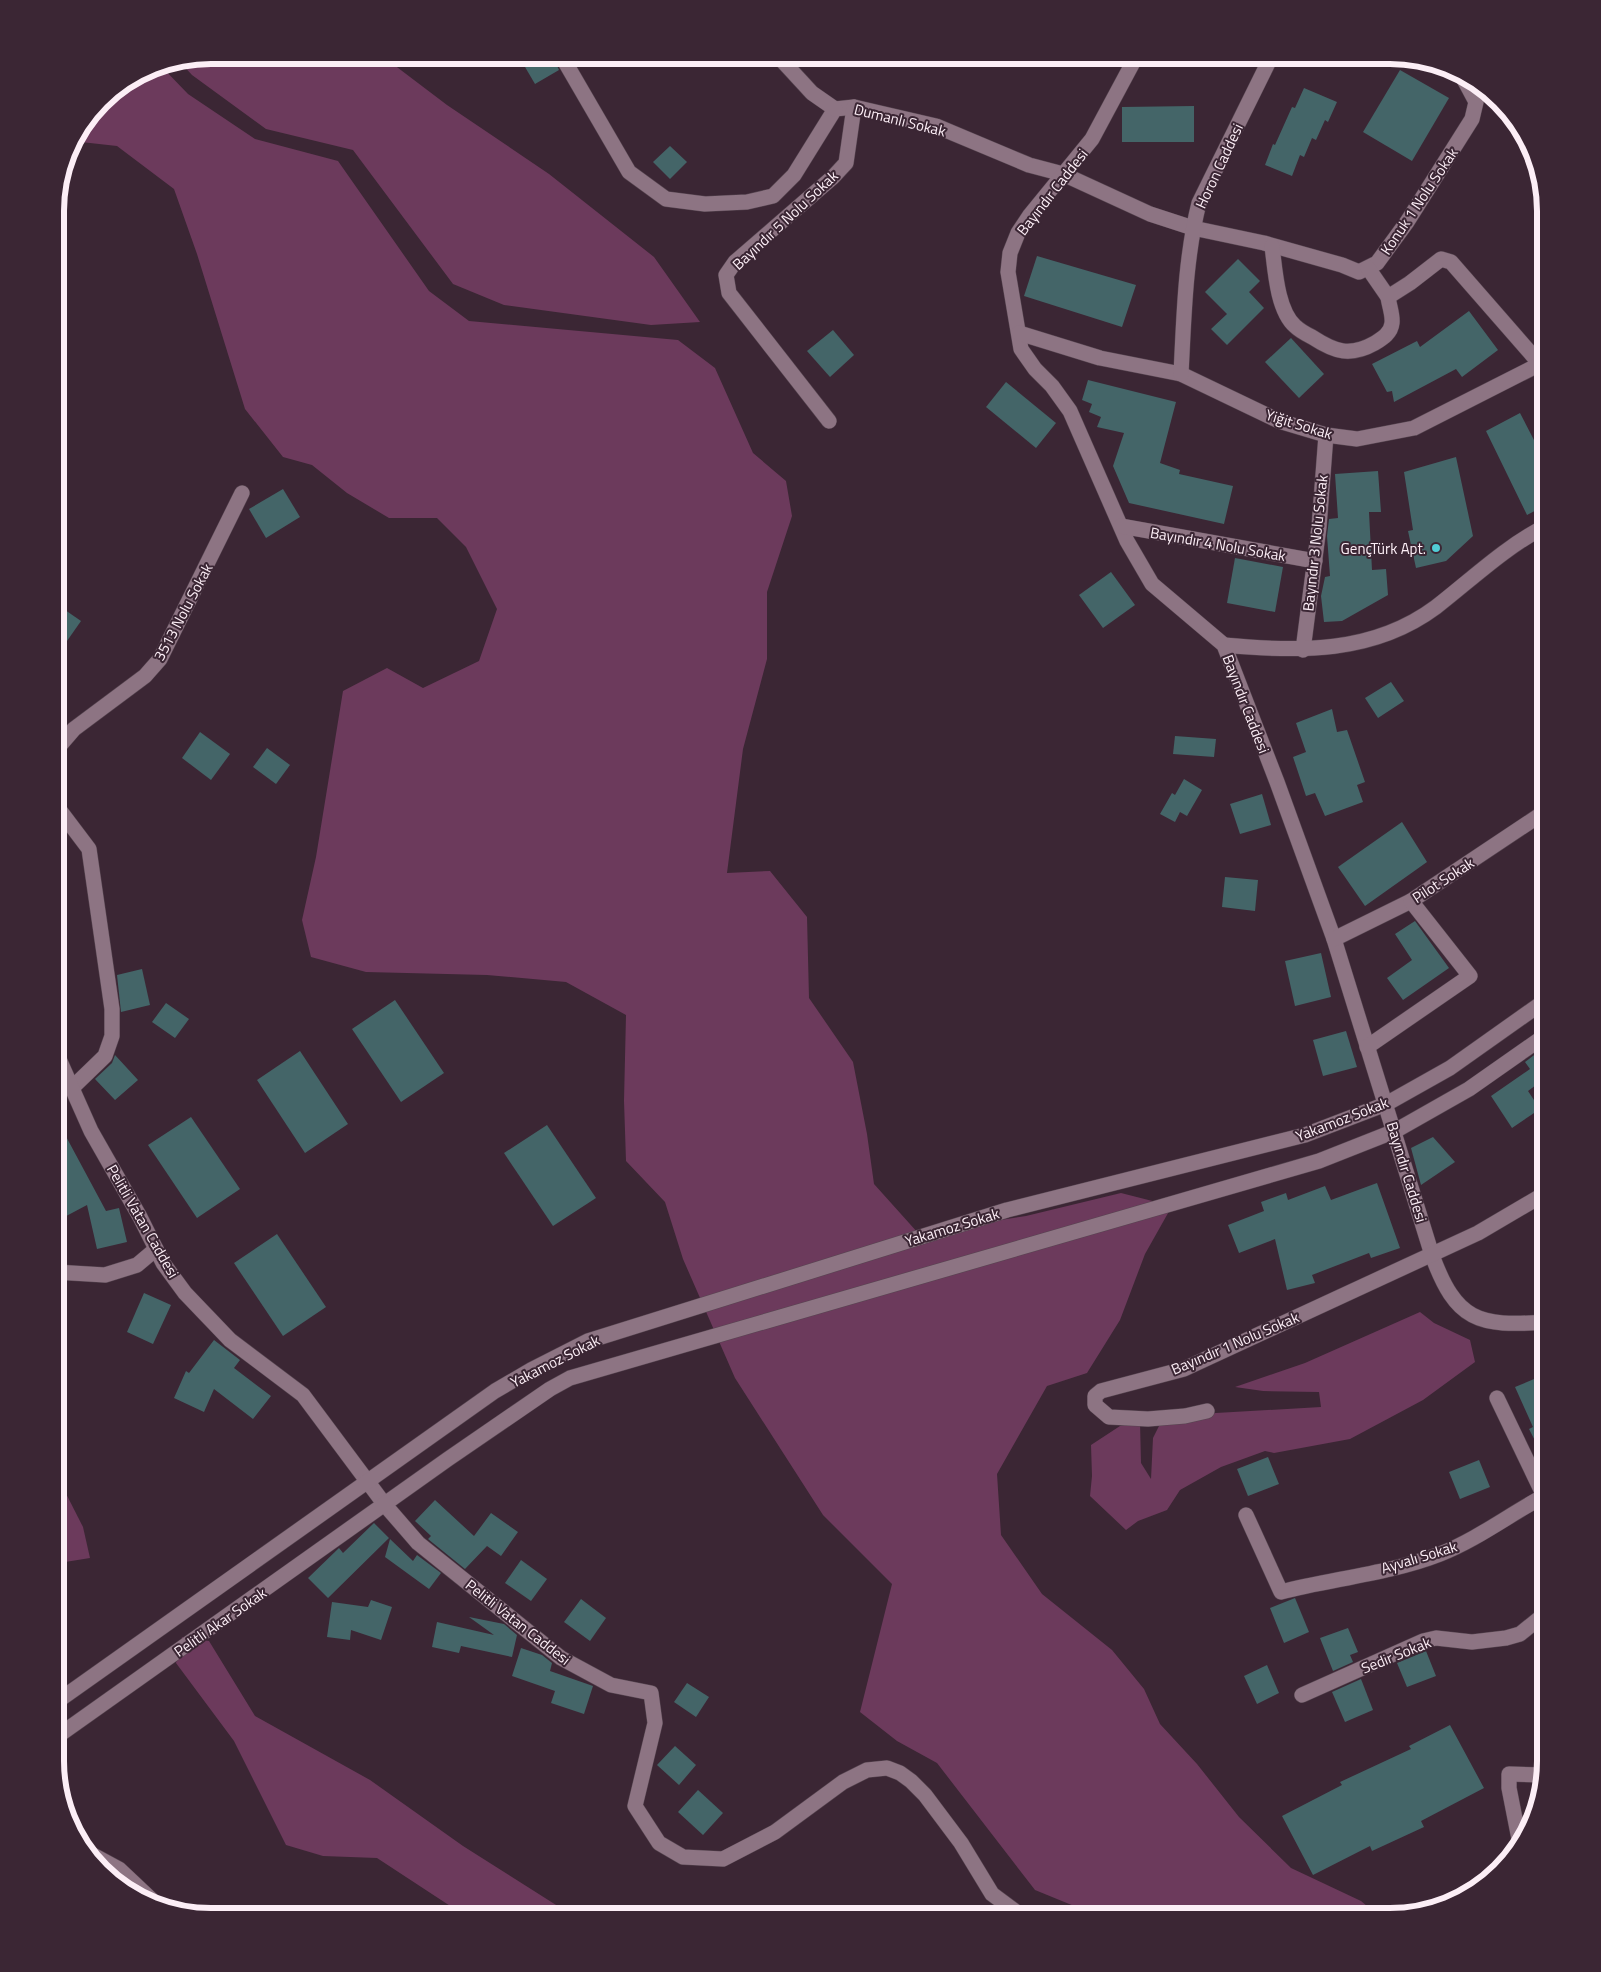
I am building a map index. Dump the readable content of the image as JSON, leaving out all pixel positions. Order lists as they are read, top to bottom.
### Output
{
  "streets": {
    "street": [
      "Dumanlı Sokak",
      "Horon Caddesi",
      "Bayındır Caddesi",
      "Konuk 1 Nolu Sokak",
      "Bayındır 5 Nolu Sokak",
      "Yiğit Sokak",
      "Bayındır 3 Nolu Sokak",
      "Bayındır 4 Nolu Sokak",
      "3513 Nolu Sokak",
      "Pilot Sokak",
      "Yakamoz Sokak",
      "Pelitli Vatan Caddesi",
      "Bayındır 1 Nolu Sokak",
      "Ayvalı Sokak",
      "Pelitli Akar Sokak",
      "Sedir Sokak"
    ]
  },
  "crossings": [
    ["Dumanlı Sokak", "Horon Caddesi"],
    ["Dumanlı Sokak", "Bayındır Caddesi"],
    ["Dumanlı Sokak", "Konuk 1 Nolu Sokak"],
    ["Dumanlı Sokak", "Bayındır 5 Nolu Sokak"],
    ["Horon Caddesi", "Konuk 1 Nolu Sokak"],
    ["Horon Caddesi", "Yiğit Sokak"],
    ["Bayındır Caddesi", "Yiğit Sokak"],
    ["Bayındır Caddesi", "Bayındır 4 Nolu Sokak"],
    ["Bayındır Caddesi", "Pilot Sokak"],
    ["Bayındır Caddesi", "Yakamoz Sokak"],
    ["Bayındır Caddesi", "Bayındır 1 Nolu Sokak"],
    ["Yiğit Sokak", "Bayındır 3 Nolu Sokak"],
    ["Bayındır 3 Nolu Sokak", "Bayındır 4 Nolu Sokak"],
    ["Yakamoz Sokak", "Pelitli Vatan Caddesi"],
    ["Yakamoz Sokak", "Pelitli Akar Sokak"],
    ["Pelitli Vatan Caddesi", "Pelitli Akar Sokak"]
  ],
  "places": ["GençTürk Apt."]
}
